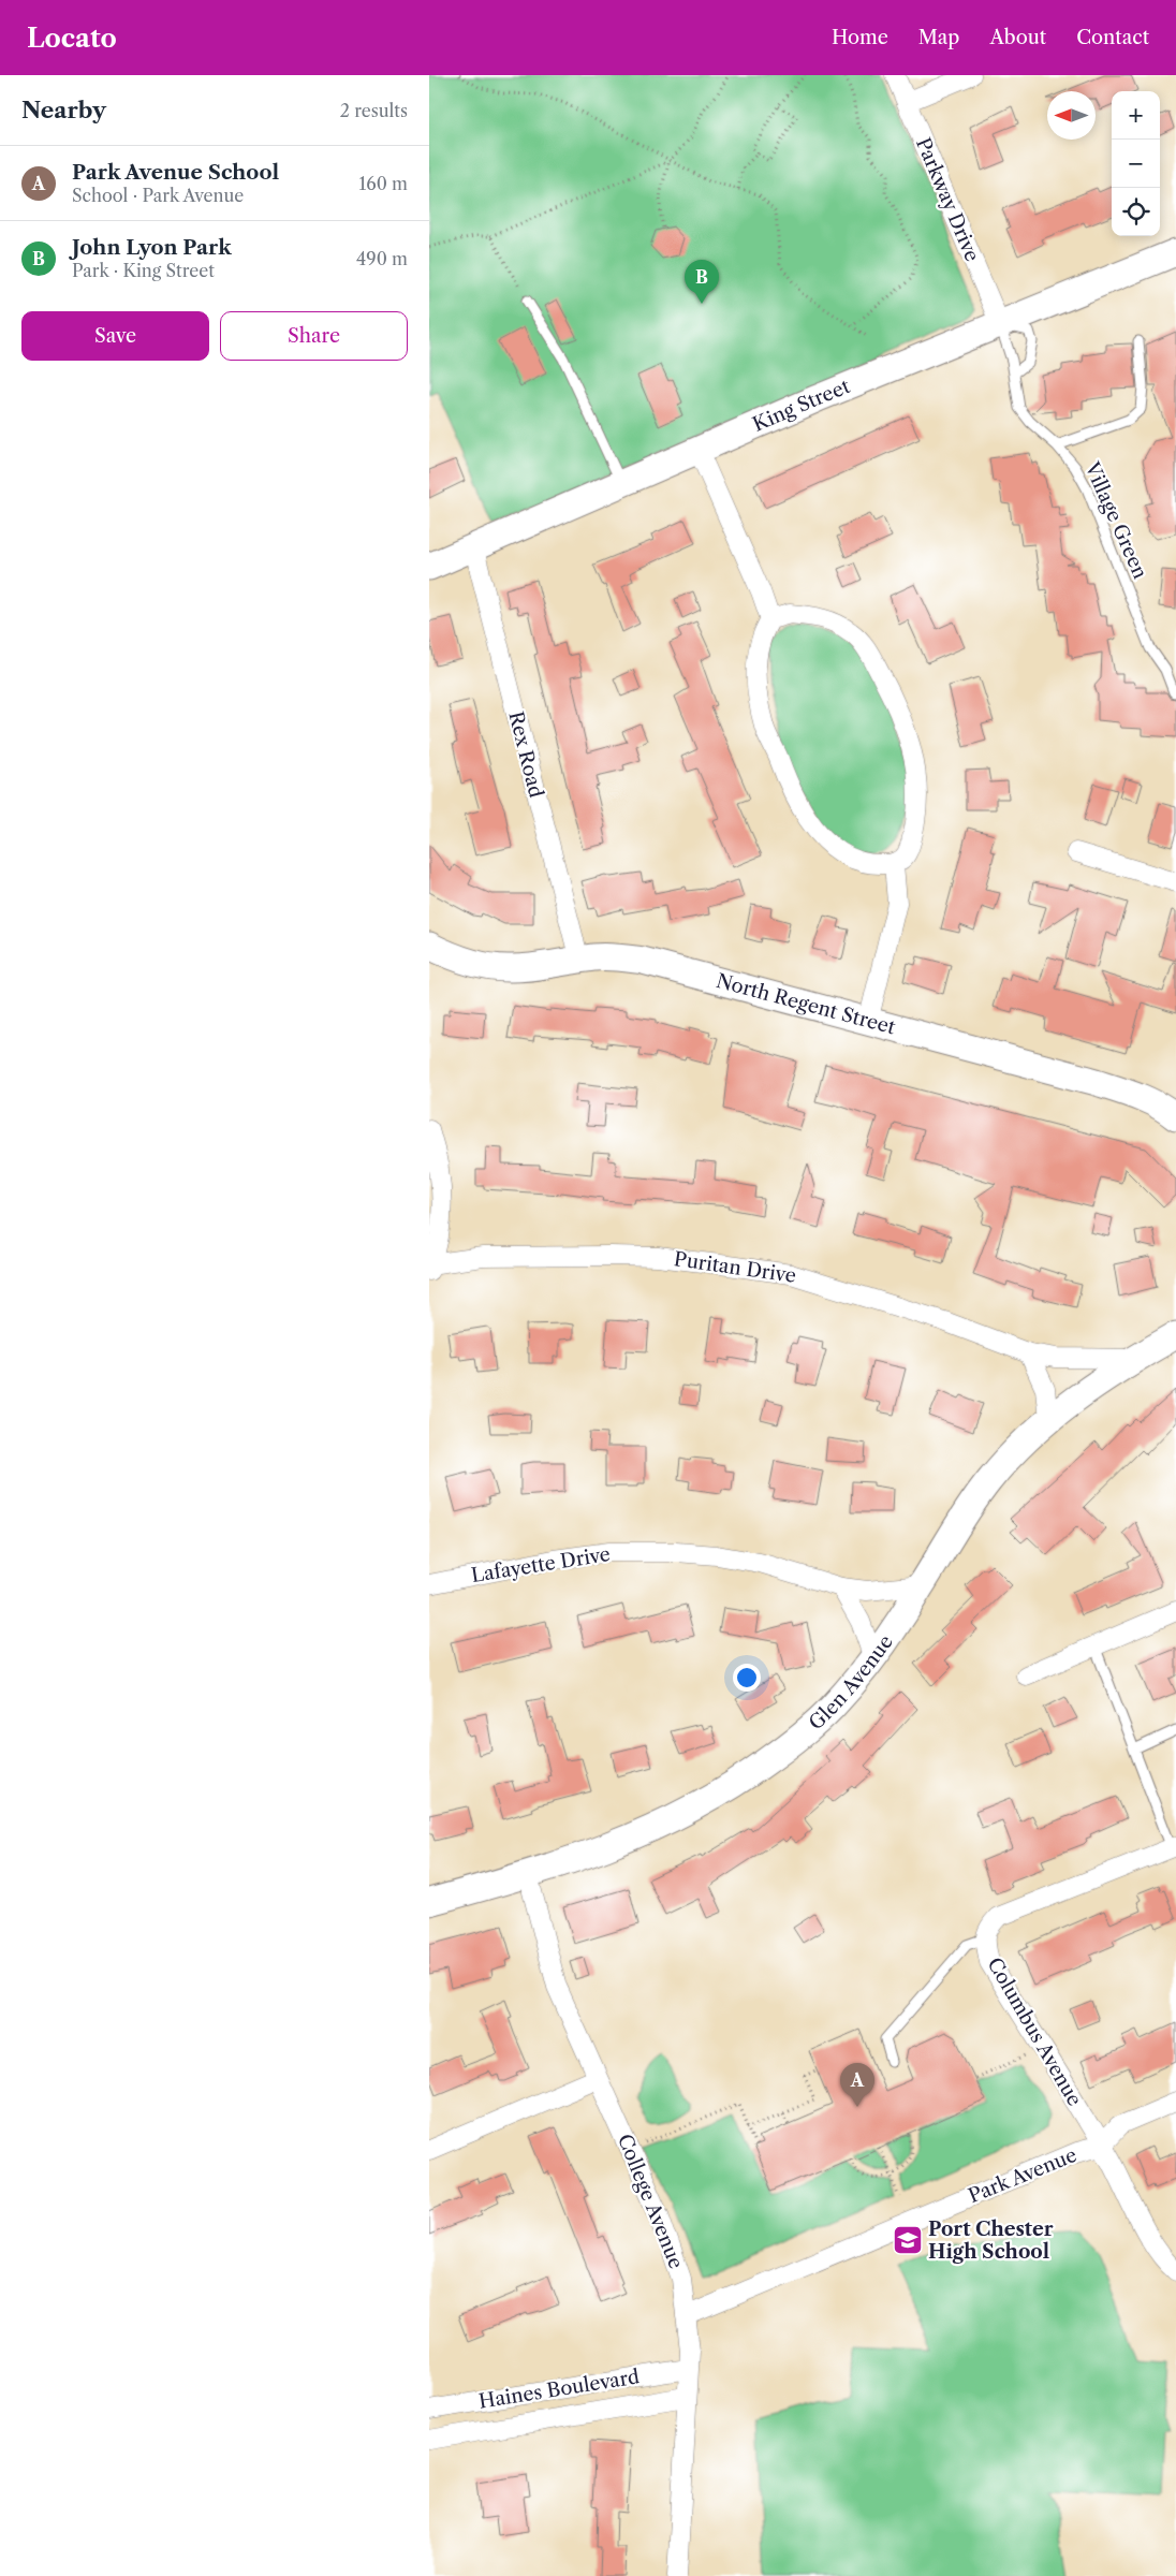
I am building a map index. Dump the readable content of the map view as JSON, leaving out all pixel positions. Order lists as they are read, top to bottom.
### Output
{
  "streets": {
    "street": [
      "Parkway Drive",
      "King Street",
      "Rex Road",
      "North Regent Street",
      "Puritan Drive",
      "Lafayette Drive",
      "Glen Avenue",
      "Columbus Avenue",
      "Park Avenue",
      "College Avenue",
      "Haines Boulevard"
    ],
    "lane": ["Village Green"]
  },
  "crossings": [
    ["Parkway Drive", "King Street"],
    ["Parkway Drive", "Village Green"],
    ["King Street", "Village Green"],
    ["King Street", "Rex Road"],
    ["Rex Road", "North Regent Street"],
    ["Puritan Drive", "Glen Avenue"],
    ["Lafayette Drive", "Glen Avenue"],
    ["Glen Avenue", "College Avenue"],
    ["Columbus Avenue", "Park Avenue"],
    ["Park Avenue", "College Avenue"],
    ["College Avenue", "Haines Boulevard"]
  ],
  "places": {
    "school or university": ["Port Chester High School"]
  },
  "north": "left",
  "page": {
    "header": "Locato",
    "nav": [
      "Home",
      "Map",
      "About",
      "Contact"
    ],
    "heading": ["Nearby", "2 results"],
    "map_buttons": ["+", "−"],
    "list": [
      {
        "mark": "A",
        "name": "Park Avenue School",
        "note": "School · Park Avenue",
        "value": "160 m"
      },
      {
        "mark": "B",
        "name": "John Lyon Park",
        "note": "Park · King Street",
        "value": "490 m"
      }
    ],
    "pins": ["B", "A"],
    "buttons": ["Save", "Share"]
  }
}
